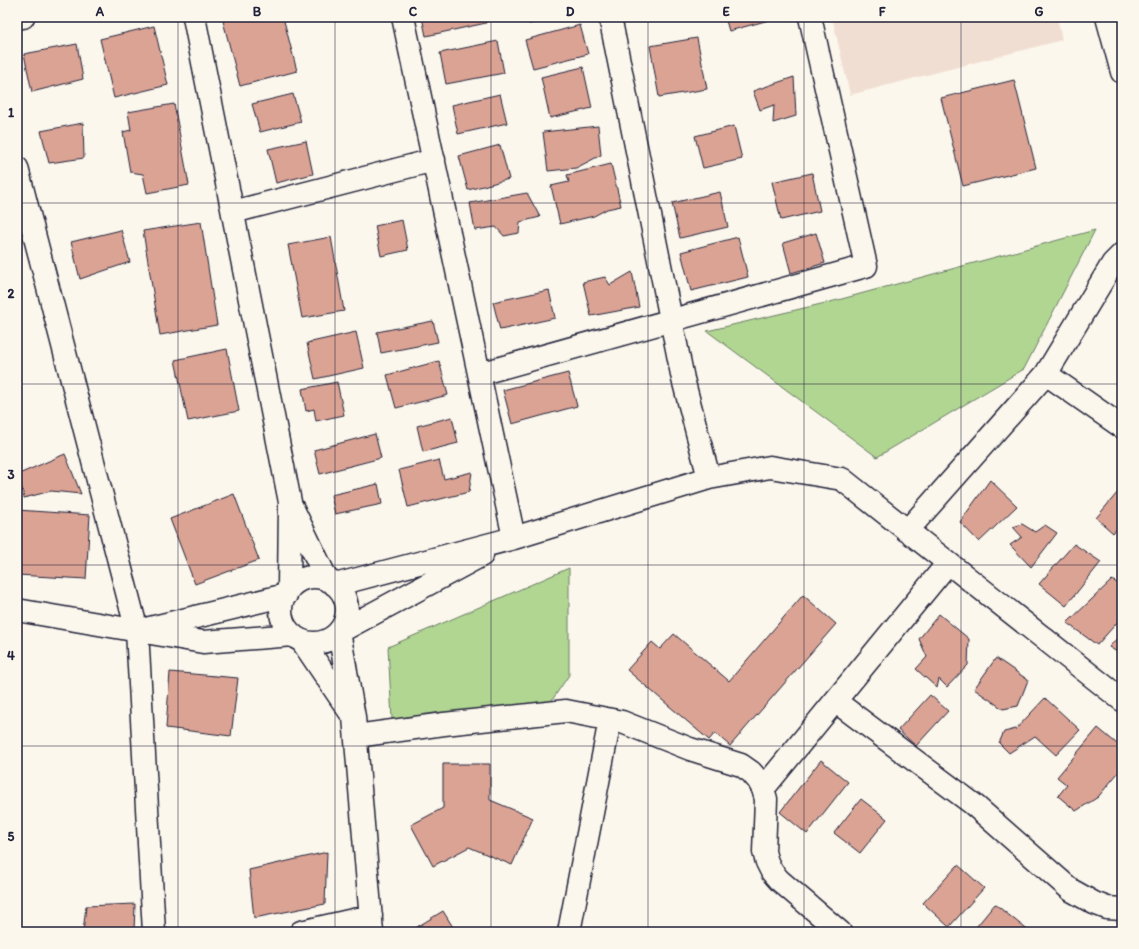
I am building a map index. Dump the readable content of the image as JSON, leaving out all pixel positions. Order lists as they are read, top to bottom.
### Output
{
  "grid": {
    "columns": [
      "A",
      "B",
      "C",
      "D",
      "E",
      "F",
      "G"
    ],
    "rows": [
      "1",
      "2",
      "3",
      "4",
      "5"
    ]
  }
}
